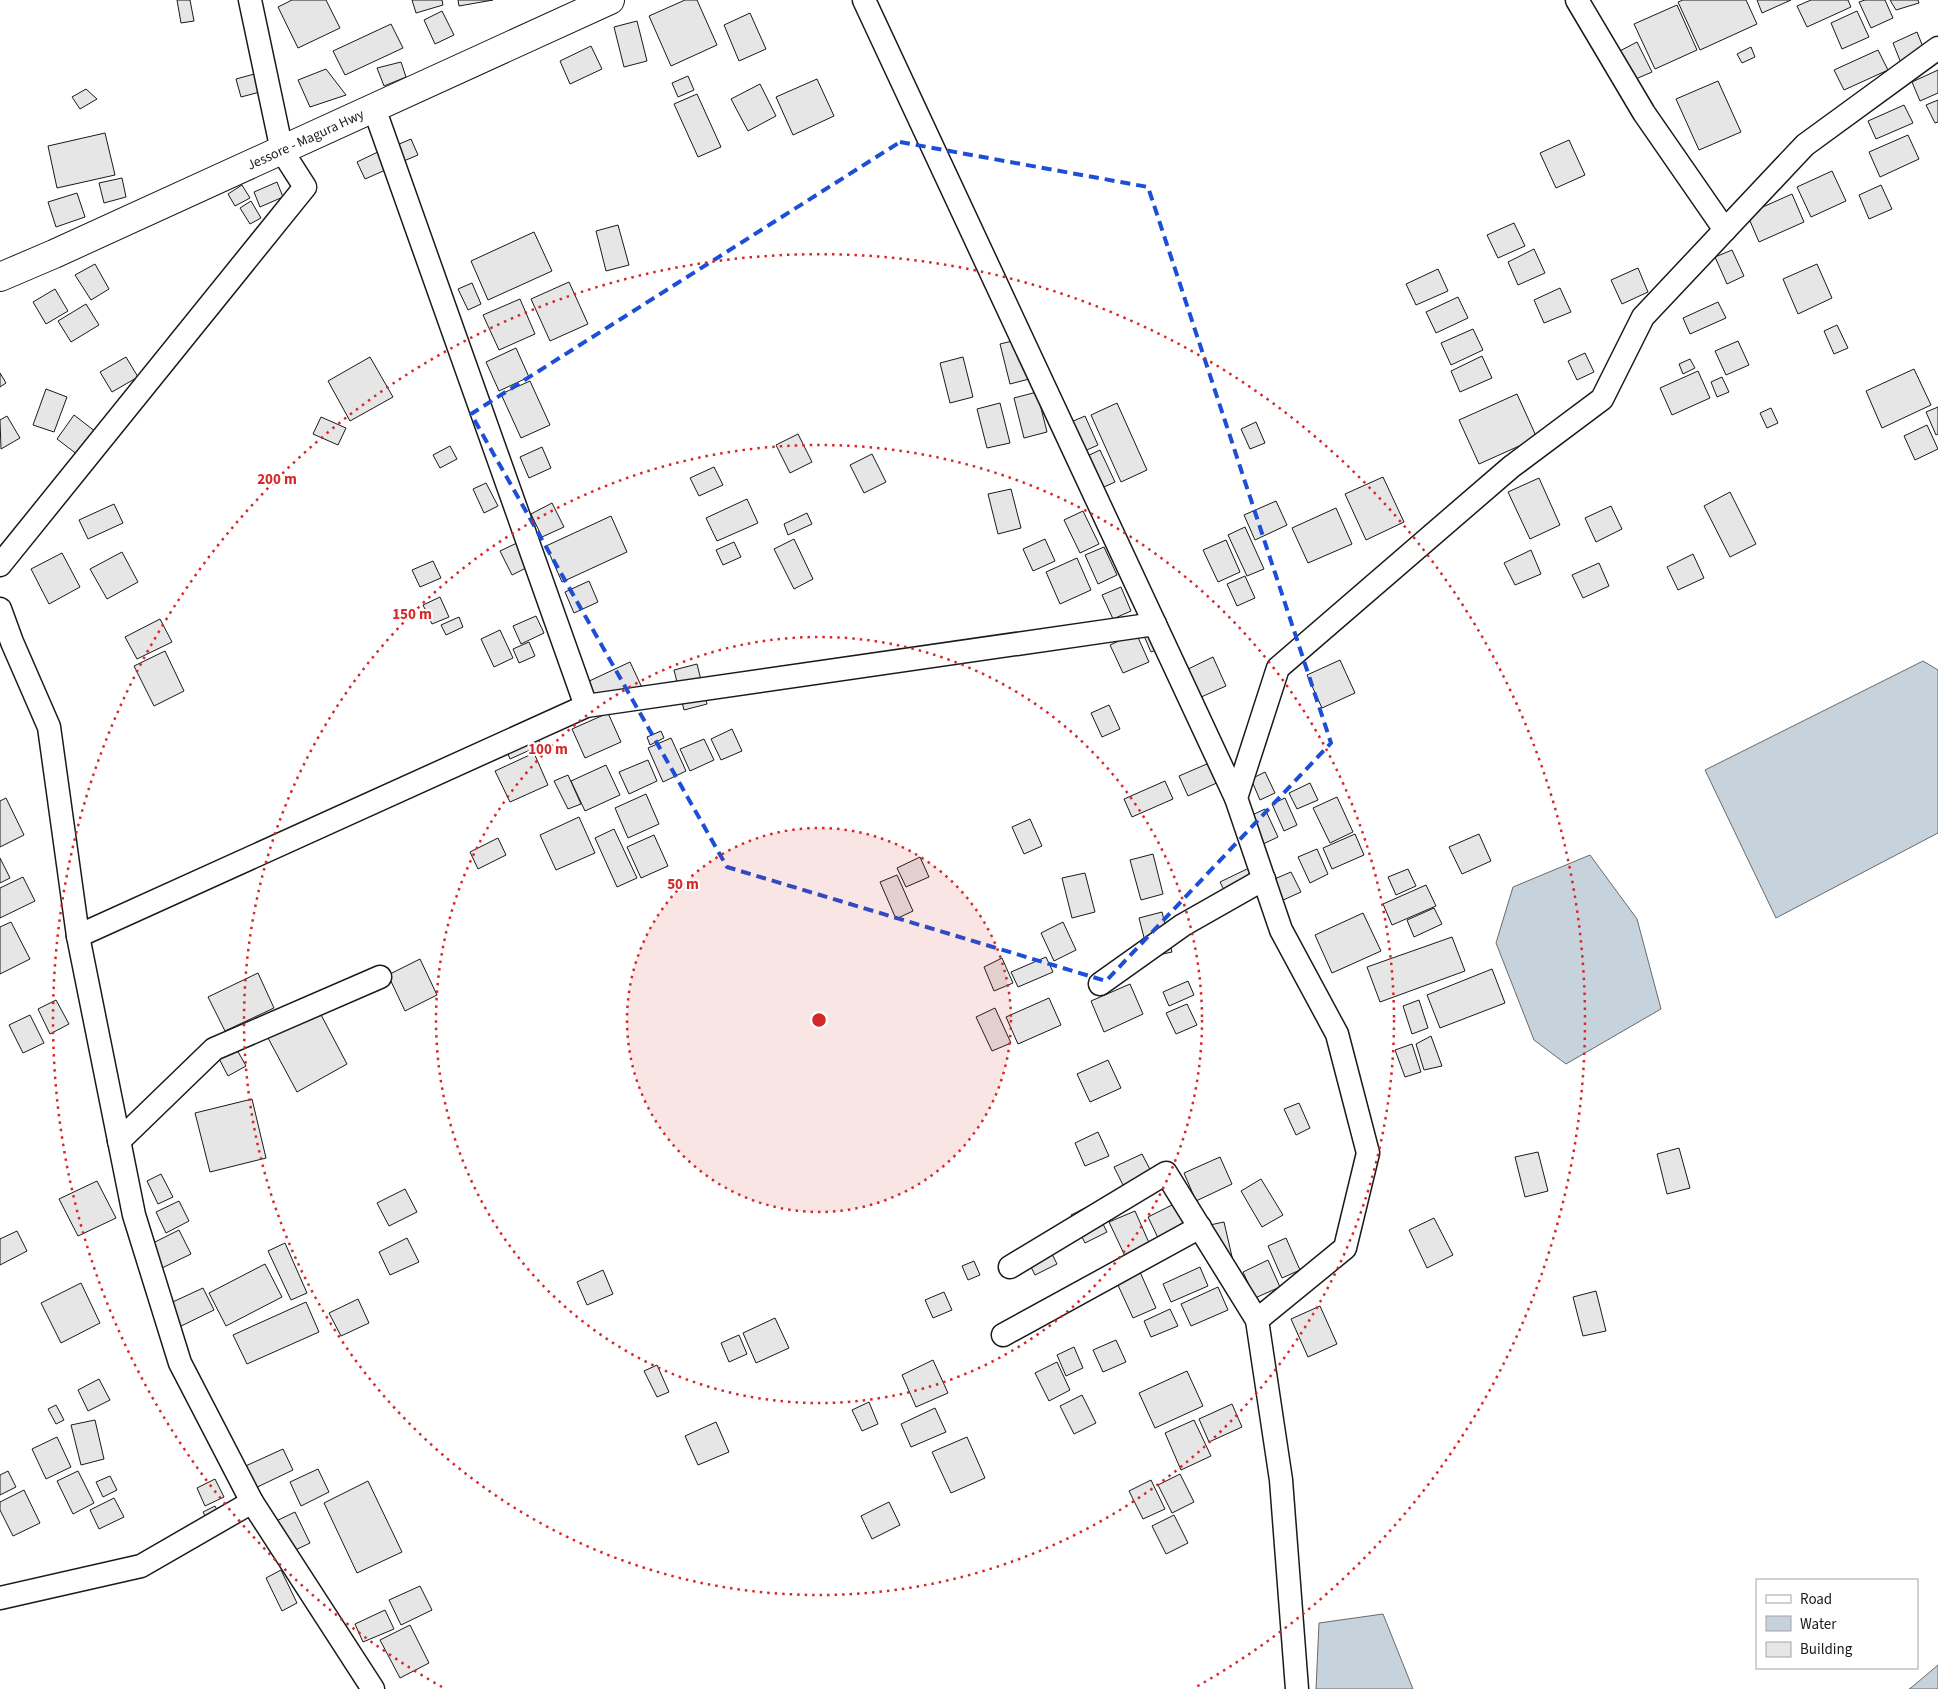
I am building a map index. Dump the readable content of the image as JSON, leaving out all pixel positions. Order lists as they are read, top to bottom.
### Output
{
  "streets": {
    "highway": ["Jessore - Magura Hwy"]
  },
  "legend": ["Road", "Water", "Building"],
  "rings": [
    "200 m",
    "150 m",
    "100 m",
    "50 m"
  ]
}
